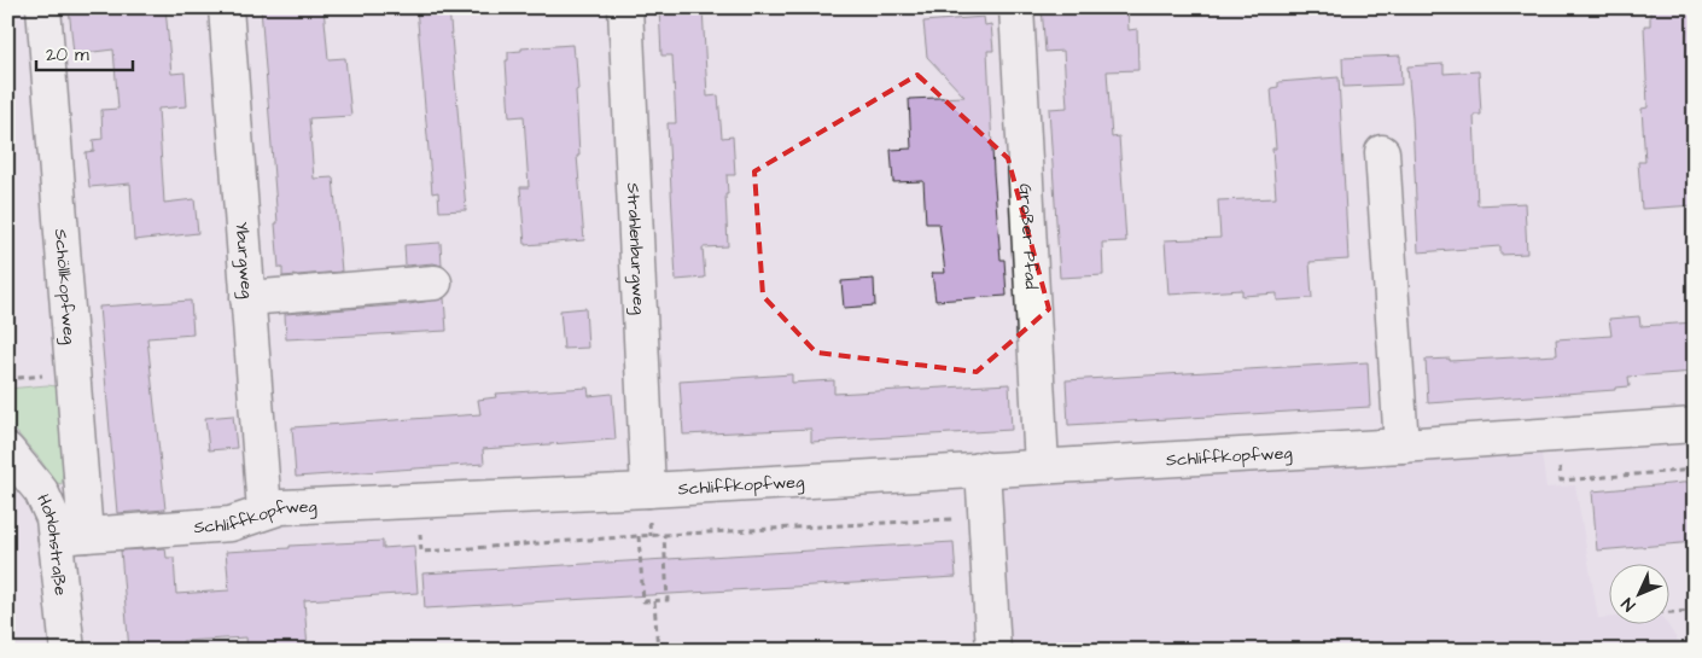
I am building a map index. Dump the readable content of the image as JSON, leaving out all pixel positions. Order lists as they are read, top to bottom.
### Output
{
  "streets": {
    "street": [
      "Großer Pfad",
      "Strahlenburgweg",
      "Yburgweg",
      "Schöllkopfweg",
      "Schliffkopfweg",
      "Hohlohstraße"
    ]
  },
  "crossings": [
    ["Großer Pfad", "Schliffkopfweg"],
    ["Strahlenburgweg", "Schliffkopfweg"],
    ["Yburgweg", "Schliffkopfweg"],
    ["Schöllkopfweg", "Schliffkopfweg"],
    ["Schöllkopfweg", "Hohlohstraße"],
    ["Schliffkopfweg", "Hohlohstraße"]
  ],
  "scale_bar": "20 m",
  "north": "bottom left"
}
